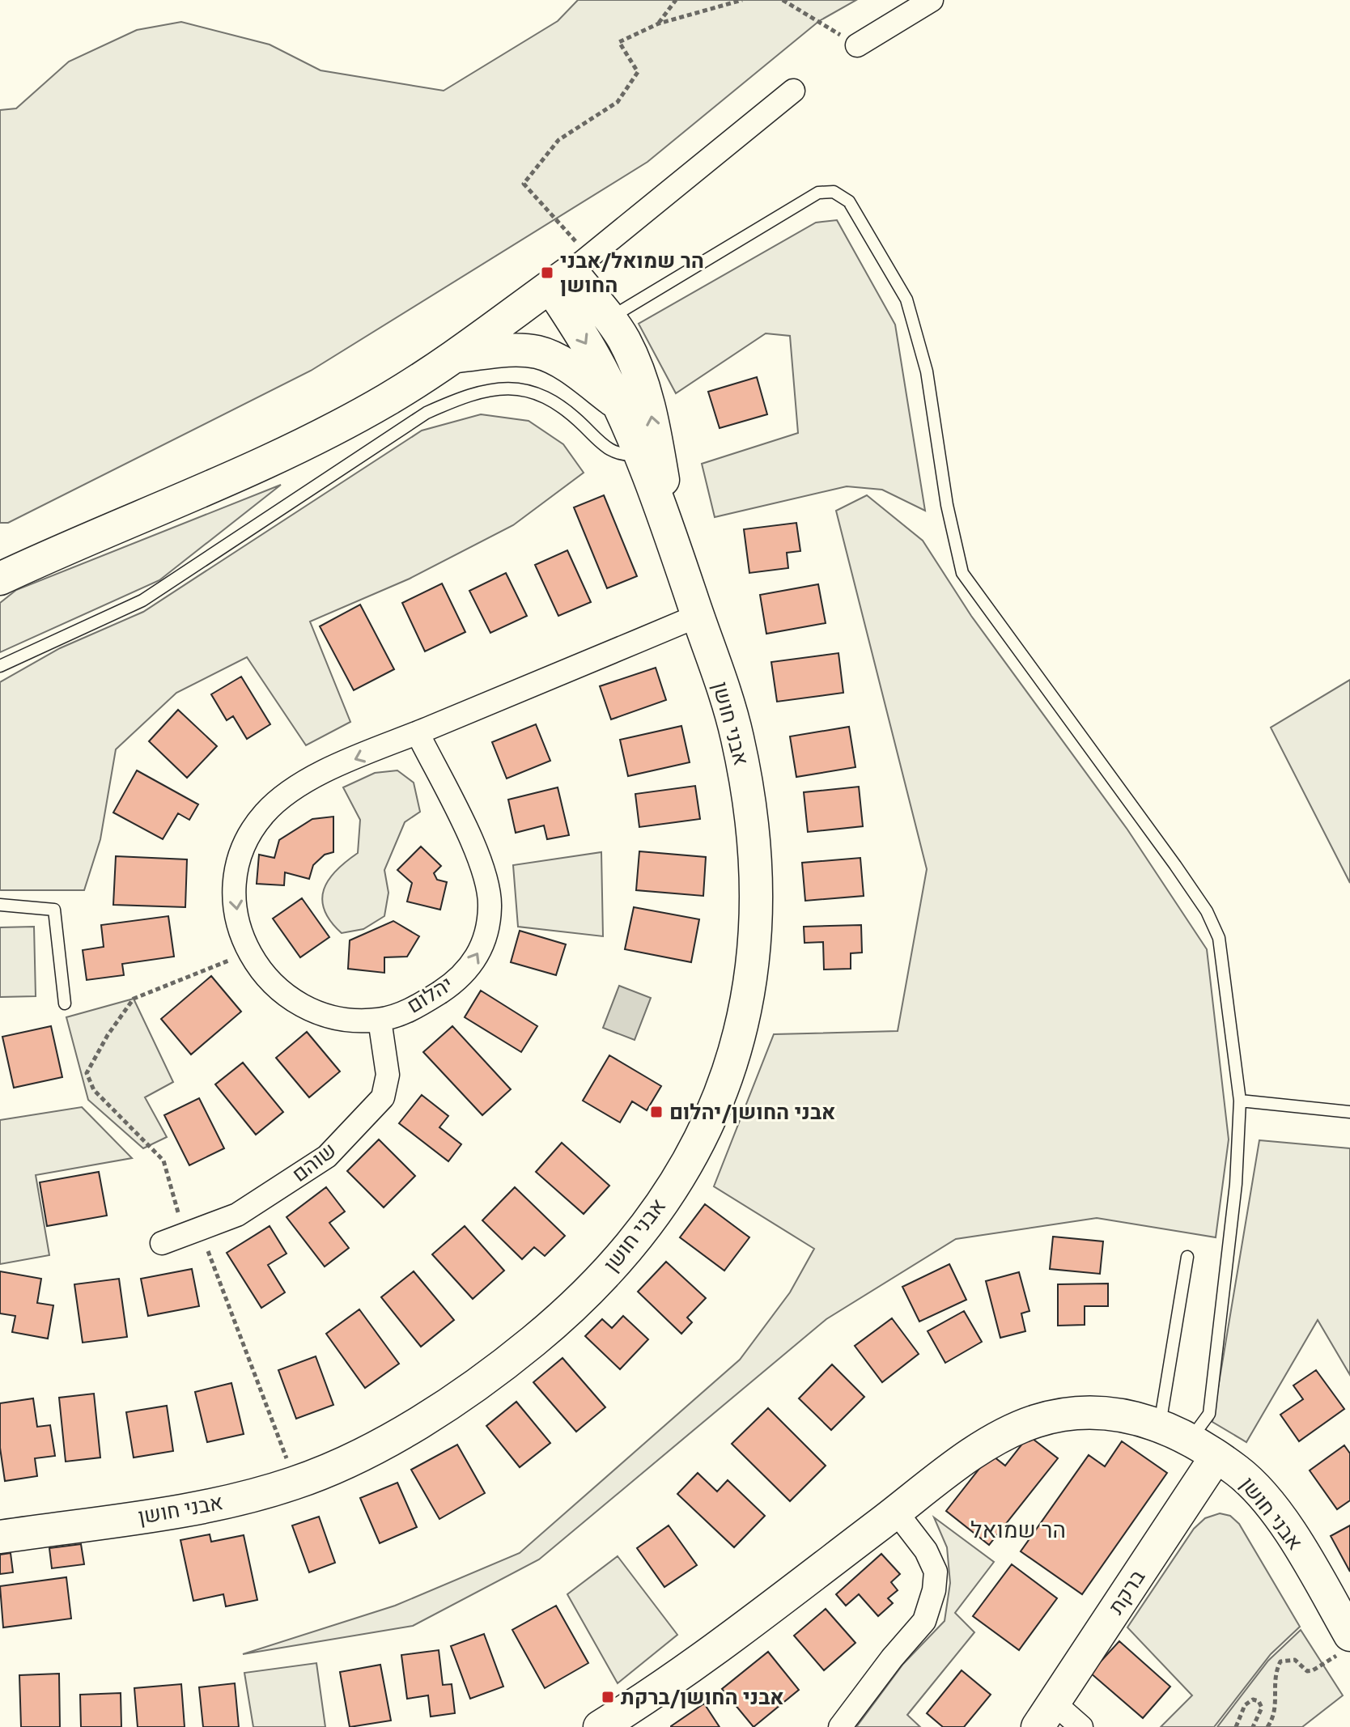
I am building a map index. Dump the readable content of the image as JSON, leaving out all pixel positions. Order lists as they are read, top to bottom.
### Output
{
  "streets": {
    "street": [
      "אבני חושן",
      "יהלום",
      "שוהם",
      "ברקת"
    ]
  },
  "crossings": [
    ["אבני חושן", "יהלום"],
    ["אבני חושן", "ברקת"],
    ["יהלום", "שוהם"]
  ],
  "districts": ["הר שמואל"],
  "places": {
    "transit": ["הר שמואל/אבני החושן", "אבני החושן/יהלום", "אבני החושן/ברקת"]
  }
}
